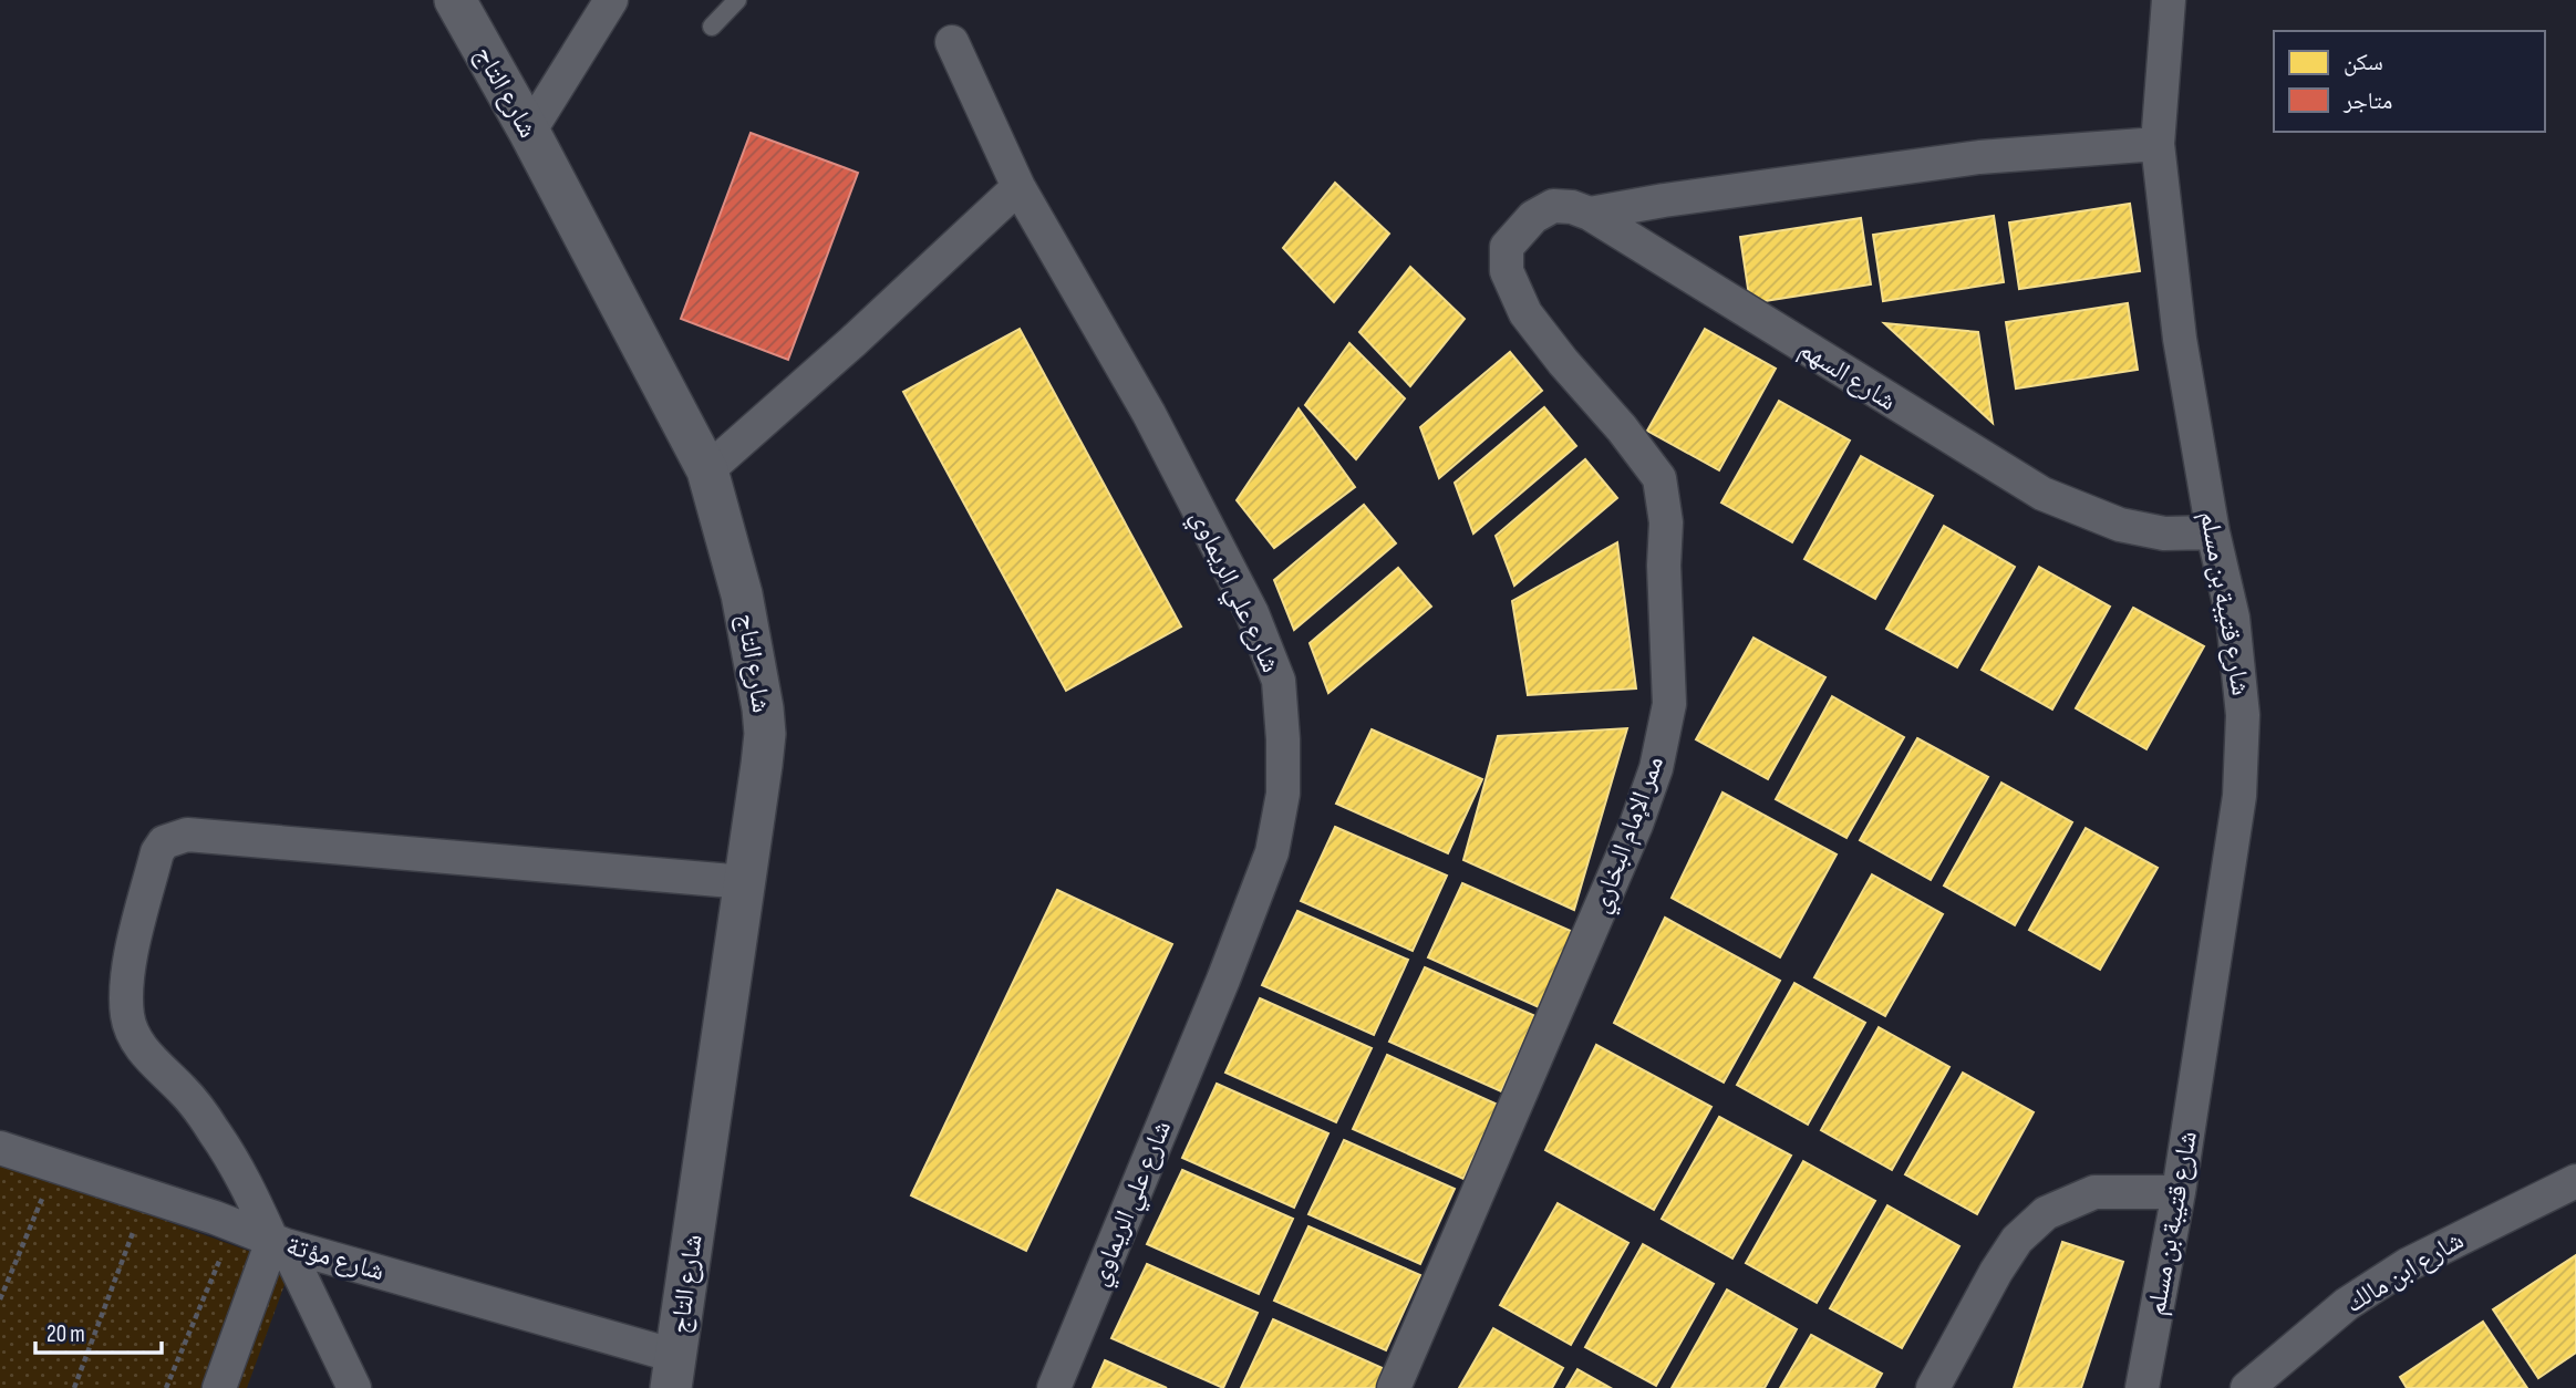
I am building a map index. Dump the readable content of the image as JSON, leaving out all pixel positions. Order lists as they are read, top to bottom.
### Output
{
  "streets": {
    "street": [
      "شارع التاج",
      "شارع السهم",
      "شارع علي الريماوي",
      "شارع قتيبة بن مسلم",
      "ممر الإمام البخاري",
      "شارع مؤتة",
      "شارع ابن مالك"
    ]
  },
  "crossings": [
    ["شارع التاج", "شارع مؤتة"],
    ["شارع السهم", "شارع قتيبة بن مسلم"],
    ["شارع السهم", "ممر الإمام البخاري"]
  ],
  "legend": ["سكن", "متاجر"],
  "scale_bar": "20 m"
}
